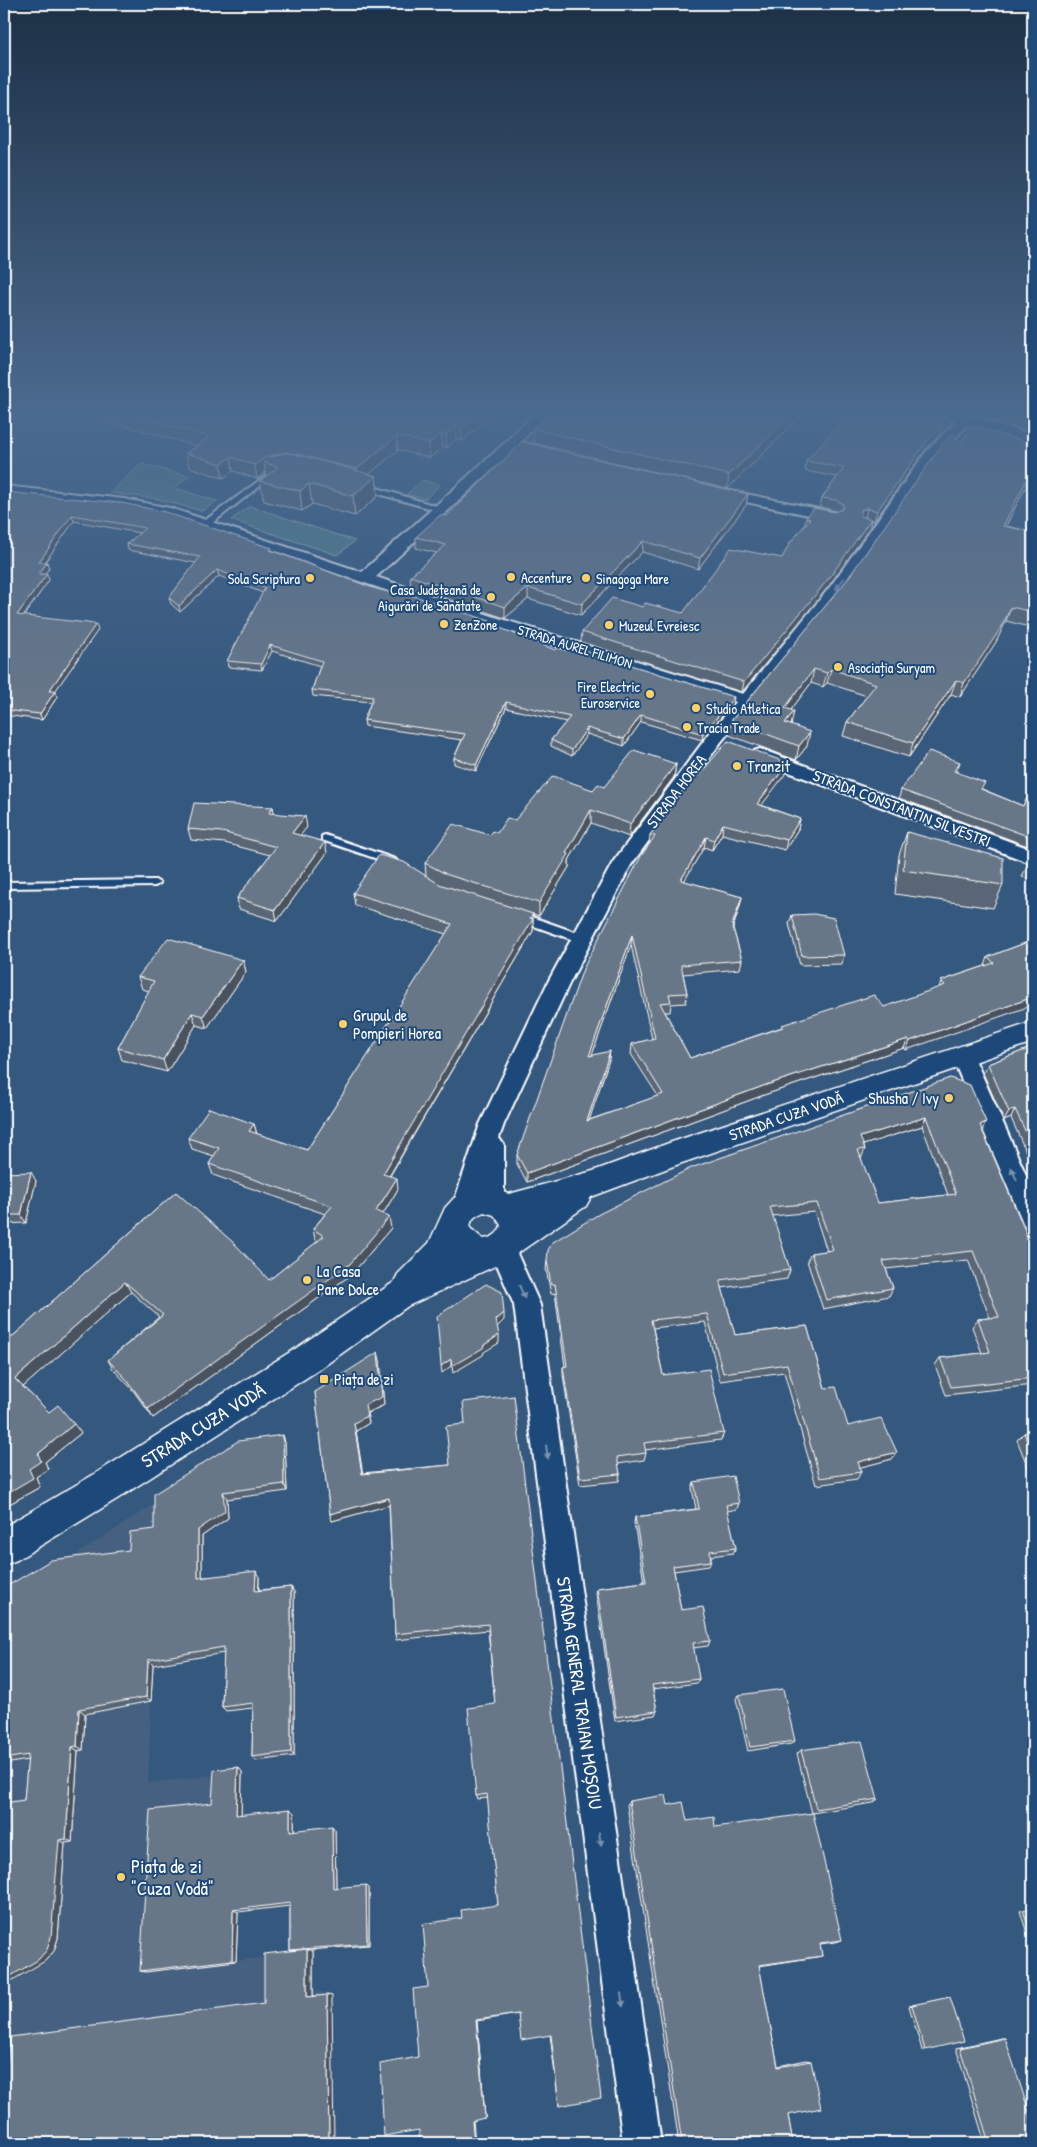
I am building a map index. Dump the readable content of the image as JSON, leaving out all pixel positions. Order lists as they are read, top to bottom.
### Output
{
  "streets": {
    "main road": ["STRADA CUZA VODĂ"],
    "street": [
      "STRADA AUREL FILIMON",
      "STRADA HOREA",
      "STRADA CONSTANTIN SILVESTRI",
      "STRADA GENERAL TRAIAN MOȘOIU"
    ]
  },
  "crossings": [
    ["STRADA AUREL FILIMON", "STRADA HOREA"],
    ["STRADA HOREA", "STRADA CONSTANTIN SILVESTRI"],
    ["STRADA HOREA", "STRADA CUZA VODĂ"],
    ["STRADA CUZA VODĂ", "STRADA GENERAL TRAIAN MOȘOIU"]
  ],
  "one_way": ["STRADA GENERAL TRAIAN MOȘOIU"],
  "places": {
    "other": [
      "Accenture",
      "Sola Scriptura",
      "Sinagoga Mare",
      "Casa Județeană de Aigurări de Sănătate",
      "ZenZone",
      "Muzeul Evreiesc",
      "Asociația Suryam",
      "Fire Electric Euroservice",
      "Studio Atletica",
      "Tracia Trade",
      "Tranzit",
      "Grupul de Pompieri Horea",
      "Shusha / Ivy",
      "La Casa Pane Dolce",
      "Piața de zi \"Cuza Vodă\""
    ],
    "transit": ["Piața de zi"]
  }
}
